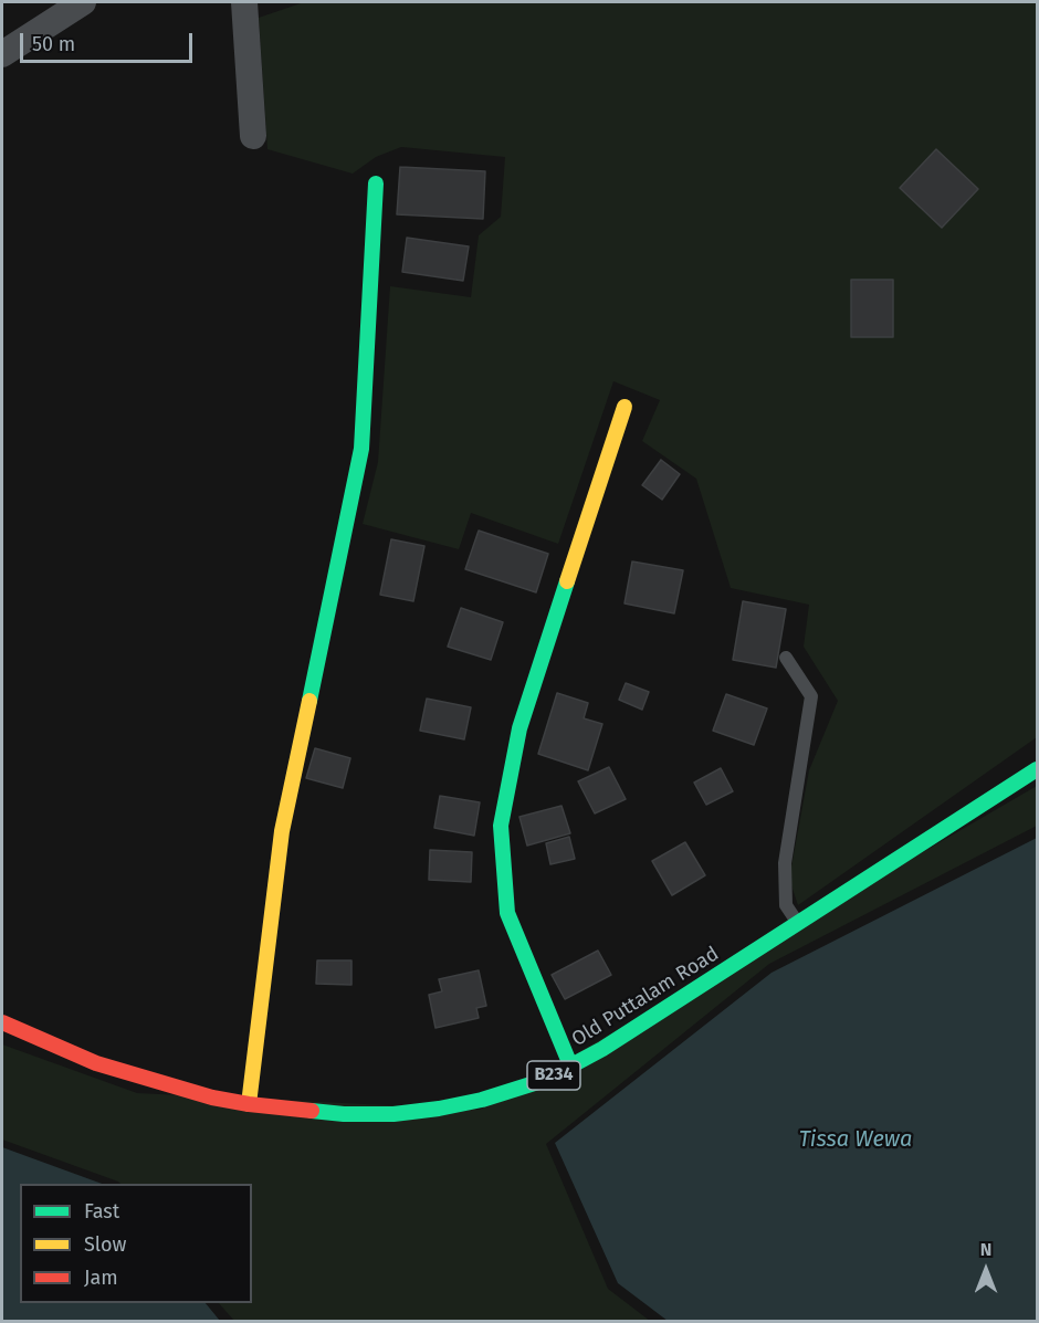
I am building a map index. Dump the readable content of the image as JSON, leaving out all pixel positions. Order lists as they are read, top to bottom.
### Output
{
  "streets": {
    "street": ["Old Puttalam Road", "B234"]
  },
  "water": ["Tissa Wewa"],
  "legend": ["Fast", "Slow", "Jam"],
  "scale_bar": "50 m",
  "north": "top"
}
